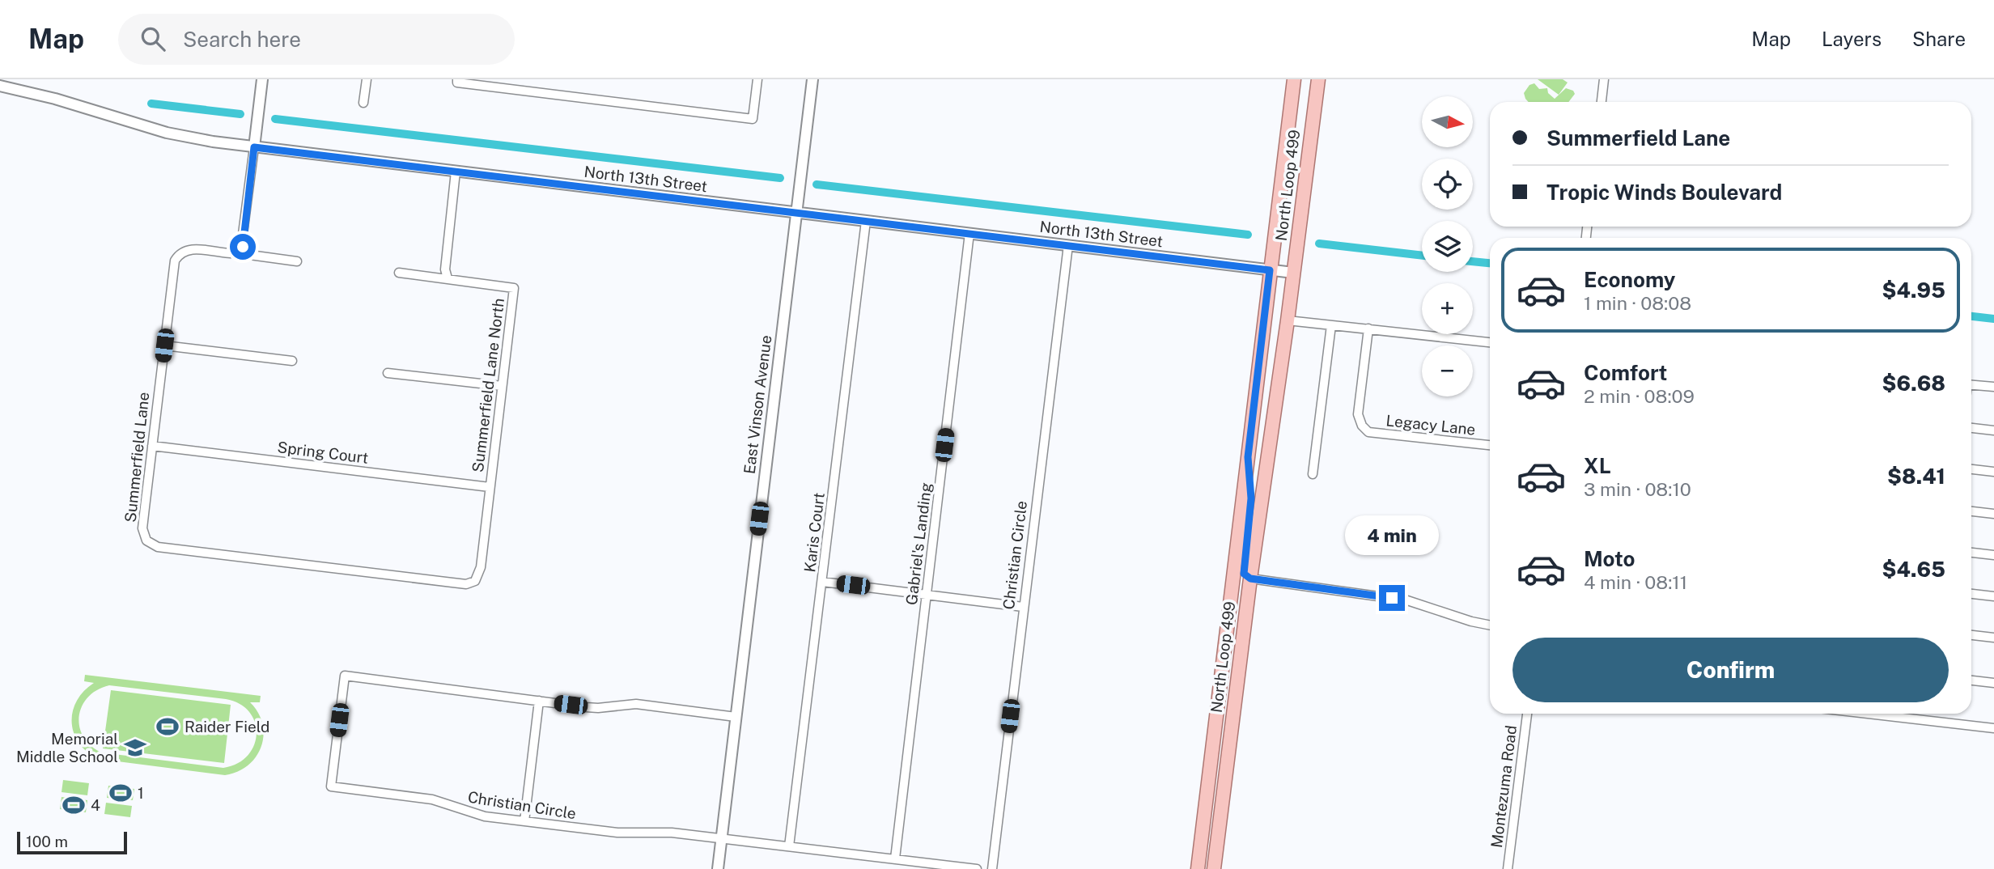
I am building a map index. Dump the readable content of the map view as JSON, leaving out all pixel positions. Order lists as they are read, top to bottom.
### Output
{
  "streets": {
    "main road": ["North Loop 499"],
    "street": [
      "North 13th Street",
      "Summerfield Lane North",
      "East Vinson Avenue",
      "Legacy Lane",
      "Spring Court",
      "Summerfield Lane",
      "Karis Court",
      "Gabriel's Landing",
      "Christian Circle",
      "Montezuma Road"
    ]
  },
  "crossings": [
    ["North 13th Street", "North Loop 499"],
    ["North 13th Street", "East Vinson Avenue"],
    ["North 13th Street", "Karis Court"],
    ["North 13th Street", "Gabriel's Landing"],
    ["North 13th Street", "Christian Circle"],
    ["Summerfield Lane North", "Spring Court"],
    ["Summerfield Lane North", "Summerfield Lane"],
    ["East Vinson Avenue", "Christian Circle"],
    ["Spring Court", "Summerfield Lane"],
    ["Karis Court", "Christian Circle"],
    ["Gabriel's Landing", "Christian Circle"]
  ],
  "places": {
    "sports": ["Raider Field", "1", "4"],
    "school or university": ["Memorial Middle School"]
  },
  "scale_bar": "100 m",
  "north": "right",
  "page": {
    "header": "Map",
    "search": "Search here",
    "nav": ["Map", "Layers", "Share"],
    "map_buttons": ["+", "−"],
    "banner": ["Summerfield Lane", "Tropic Winds Boulevard"],
    "list": [
      {
        "name": "Economy",
        "note": "1 min · 08:08",
        "value": "$4.95"
      },
      {
        "name": "Comfort",
        "note": "2 min · 08:09",
        "value": "$6.68"
      },
      {
        "name": "XL",
        "note": "3 min · 08:10",
        "value": "$8.41"
      },
      {
        "name": "Moto",
        "note": "4 min · 08:11",
        "value": "$4.65"
      }
    ],
    "bubble": "4 min",
    "buttons": "Confirm",
    "scale": "100 m"
  }
}
